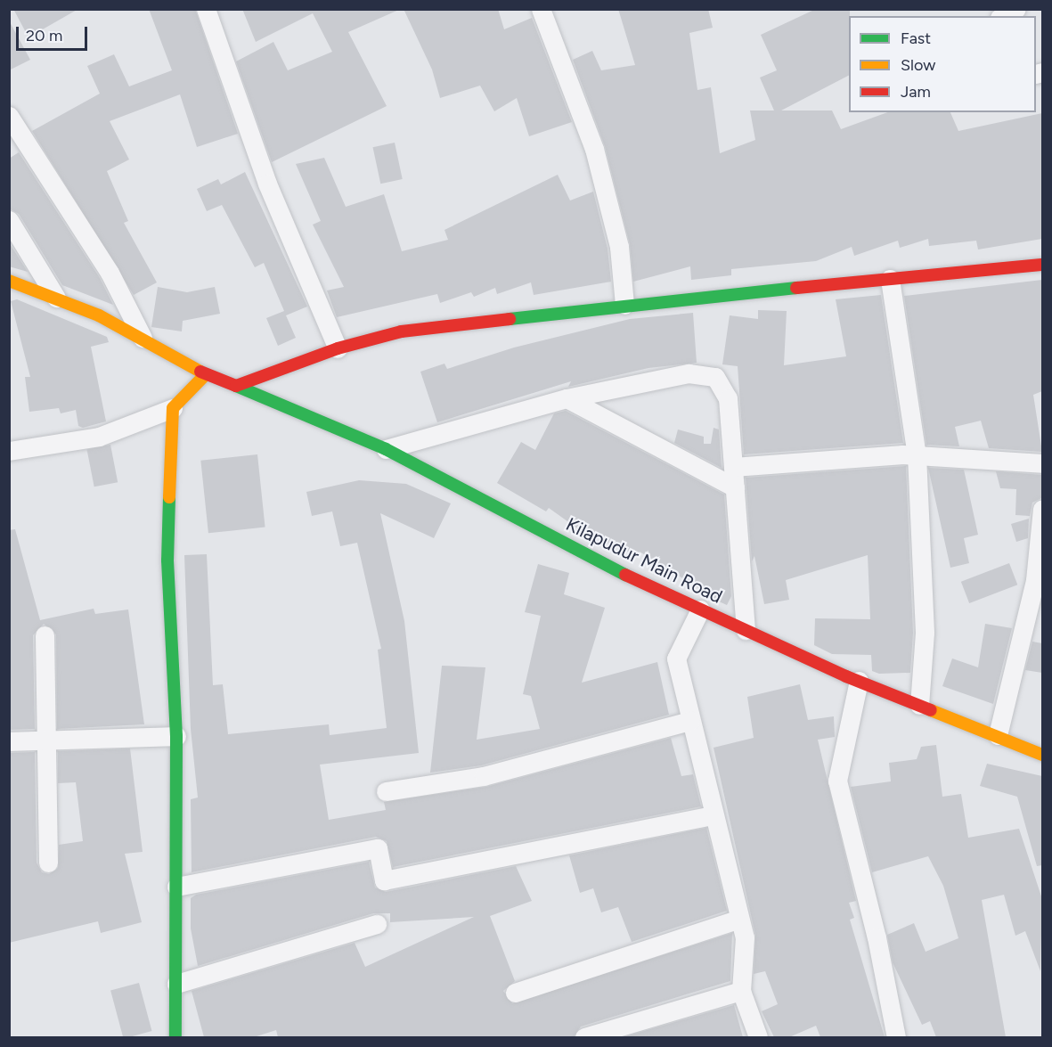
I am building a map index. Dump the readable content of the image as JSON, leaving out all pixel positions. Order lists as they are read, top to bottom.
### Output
{
  "streets": {
    "street": ["Kilapudur Main Road"]
  },
  "legend": ["Fast", "Slow", "Jam"],
  "scale_bar": "20 m"
}
